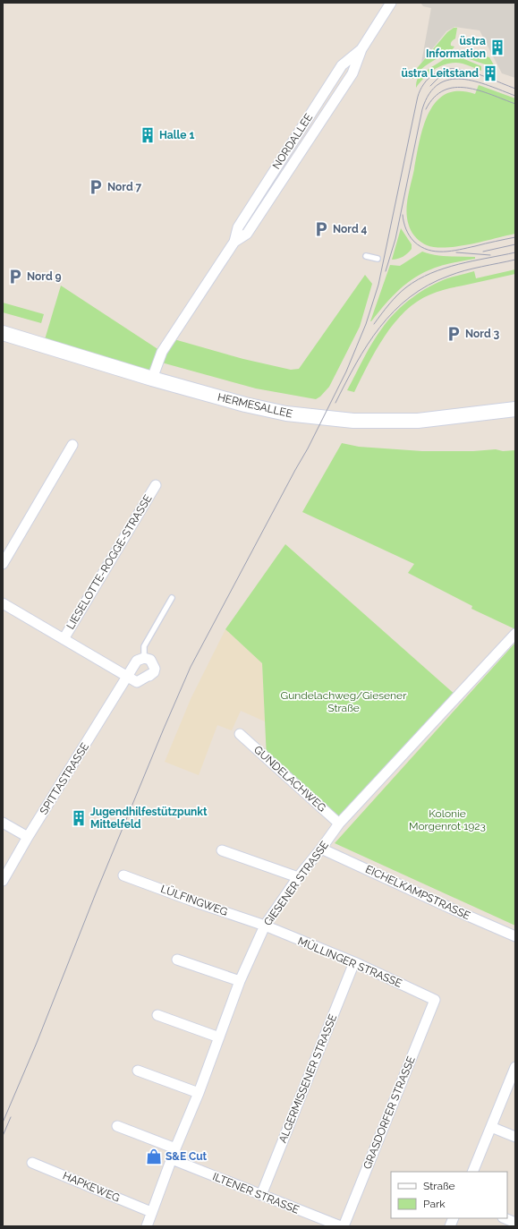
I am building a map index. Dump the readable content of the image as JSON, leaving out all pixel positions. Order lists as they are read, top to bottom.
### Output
{
  "streets": {
    "main road": ["HERMESALLEE"],
    "street": [
      "NORDALLEE",
      "LIESELOTTE-ROGGE-STRASSE",
      "SPITTASTRASSE",
      "GUNDELACHWEG",
      "GIESENER STRASSE",
      "EICHELKAMPSTRASSE",
      "LÜLFINGWEG",
      "MÜLLINGER STRASSE",
      "ALGERMISSENER STRASSE",
      "GRASDORFER STRASSE",
      "HAPKEWEG",
      "ILTENER STRASSE"
    ]
  },
  "crossings": [
    ["NORDALLEE", "HERMESALLEE"],
    ["GUNDELACHWEG", "GIESENER STRASSE"],
    ["GIESENER STRASSE", "EICHELKAMPSTRASSE"],
    ["GIESENER STRASSE", "LÜLFINGWEG"],
    ["GIESENER STRASSE", "MÜLLINGER STRASSE"],
    ["GIESENER STRASSE", "HAPKEWEG"],
    ["GIESENER STRASSE", "ILTENER STRASSE"],
    ["LÜLFINGWEG", "MÜLLINGER STRASSE"],
    ["MÜLLINGER STRASSE", "ALGERMISSENER STRASSE"],
    ["MÜLLINGER STRASSE", "GRASDORFER STRASSE"],
    ["ALGERMISSENER STRASSE", "ILTENER STRASSE"]
  ],
  "parks": ["Gundelachweg/Giesener Straße", "Kolonie Morgenrot 1923"],
  "places": {
    "building": [
      "üstra Information",
      "üstra Leitstand",
      "Halle 1",
      "Jugendhilfestützpunkt Mittelfeld"
    ],
    "parking": [
      "Nord 7",
      "Nord 4",
      "Nord 9",
      "Nord 3"
    ],
    "shop": ["S&E Cut"]
  },
  "legend": ["Straße", "Park"]
}
